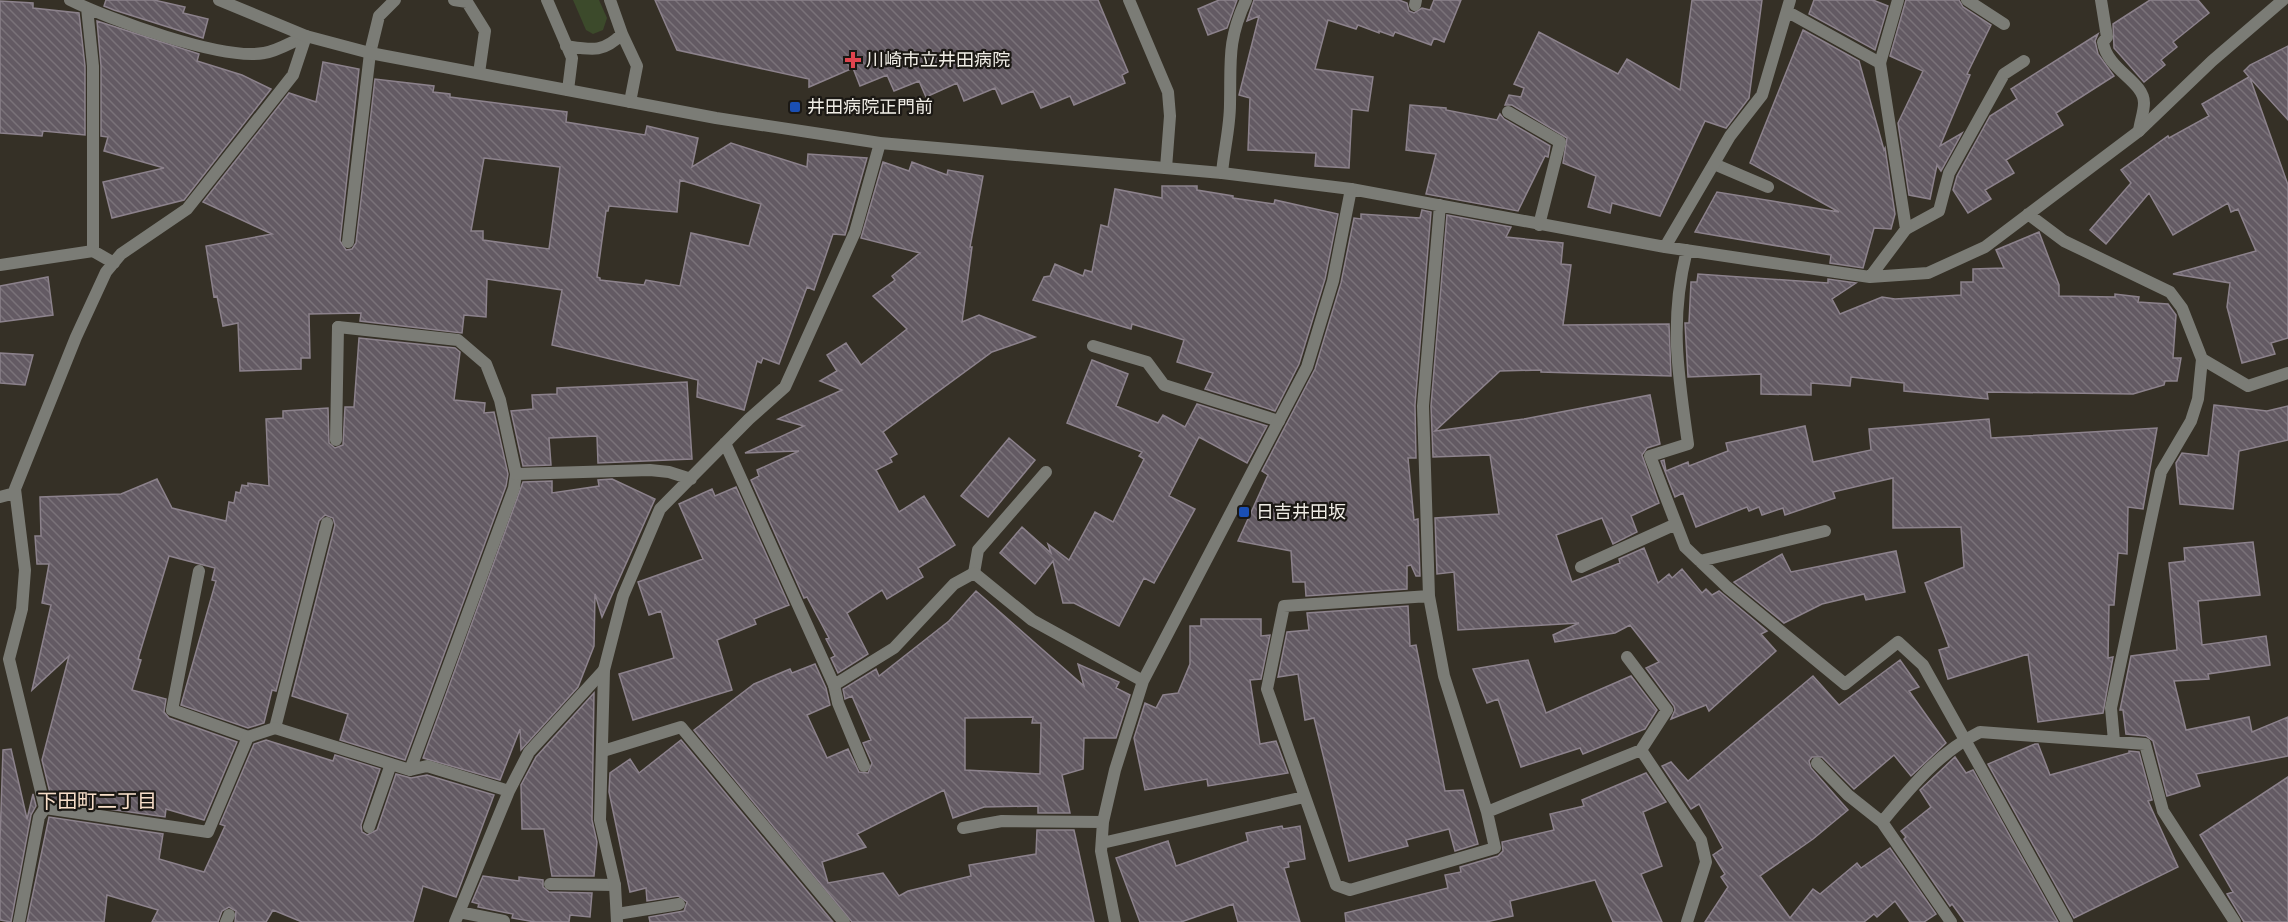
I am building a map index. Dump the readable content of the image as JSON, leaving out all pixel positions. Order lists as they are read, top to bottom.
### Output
{
  "districts": ["下田町二丁目"],
  "places": {
    "health": ["川崎市立井田病院"],
    "transit": ["井田病院正門前", "日吉井田坂"]
  }
}
